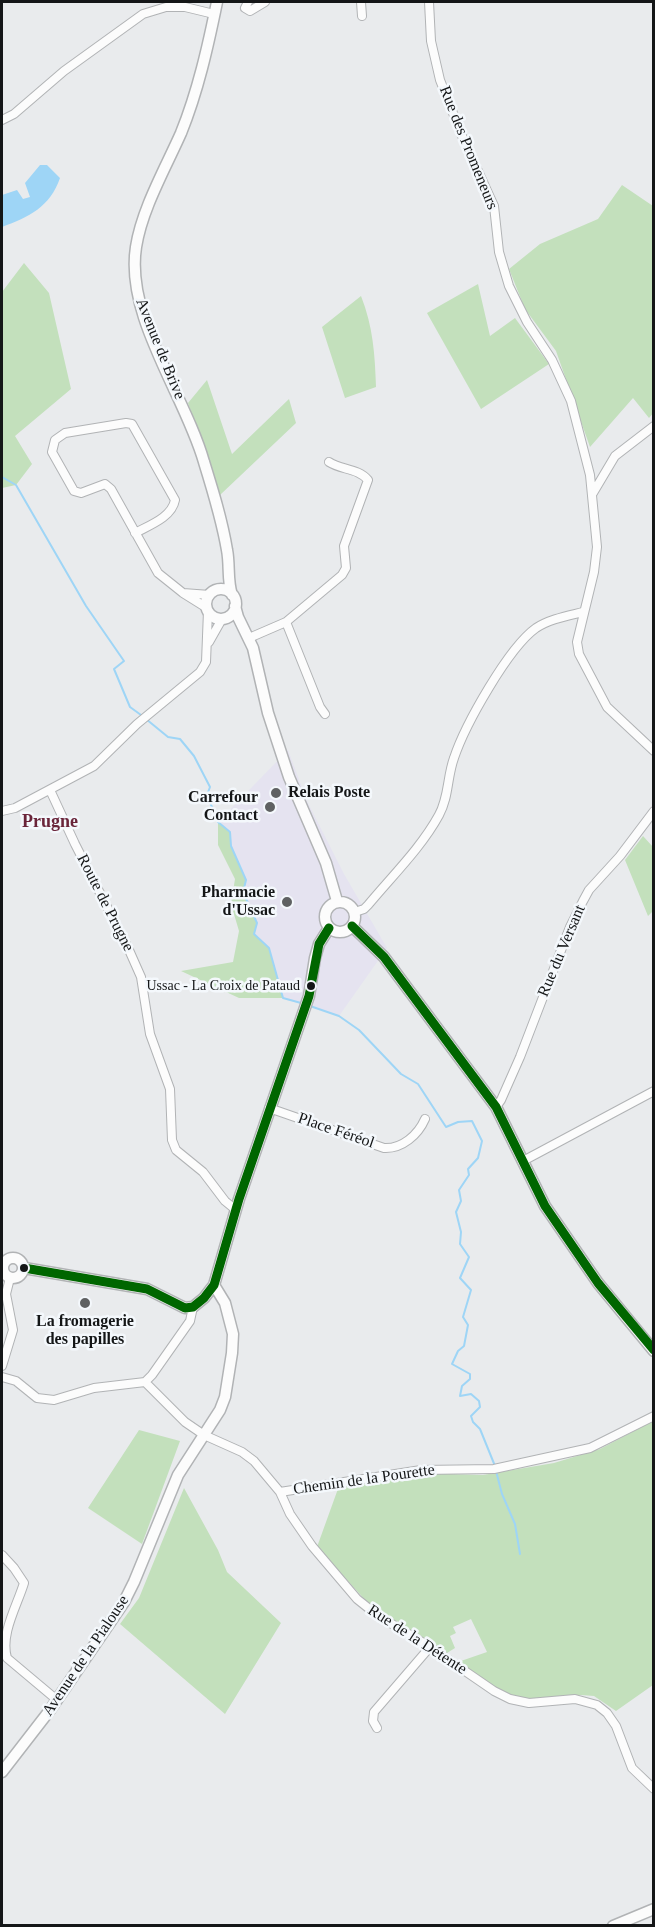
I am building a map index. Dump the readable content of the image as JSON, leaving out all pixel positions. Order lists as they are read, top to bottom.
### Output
{
  "streets": {
    "street": [
      "Rue des Promeneurs",
      "Avenue de Brive",
      "Route de Prugne",
      "Rue du Versant",
      "Place Féréol",
      "Chemin de la Pourette",
      "Rue de la Détente",
      "Avenue de la Pialouse"
    ]
  },
  "crossings": [
    ["Chemin de la Pourette", "Rue de la Détente"],
    ["Rue de la Détente", "Avenue de la Pialouse"]
  ],
  "districts": ["Prugne"],
  "places": [
    "Relais Poste",
    "Carrefour Contact",
    "Pharmacie d'Ussac",
    "Ussac - La Croix de Pataud",
    "La fromagerie des papilles"
  ]
}
